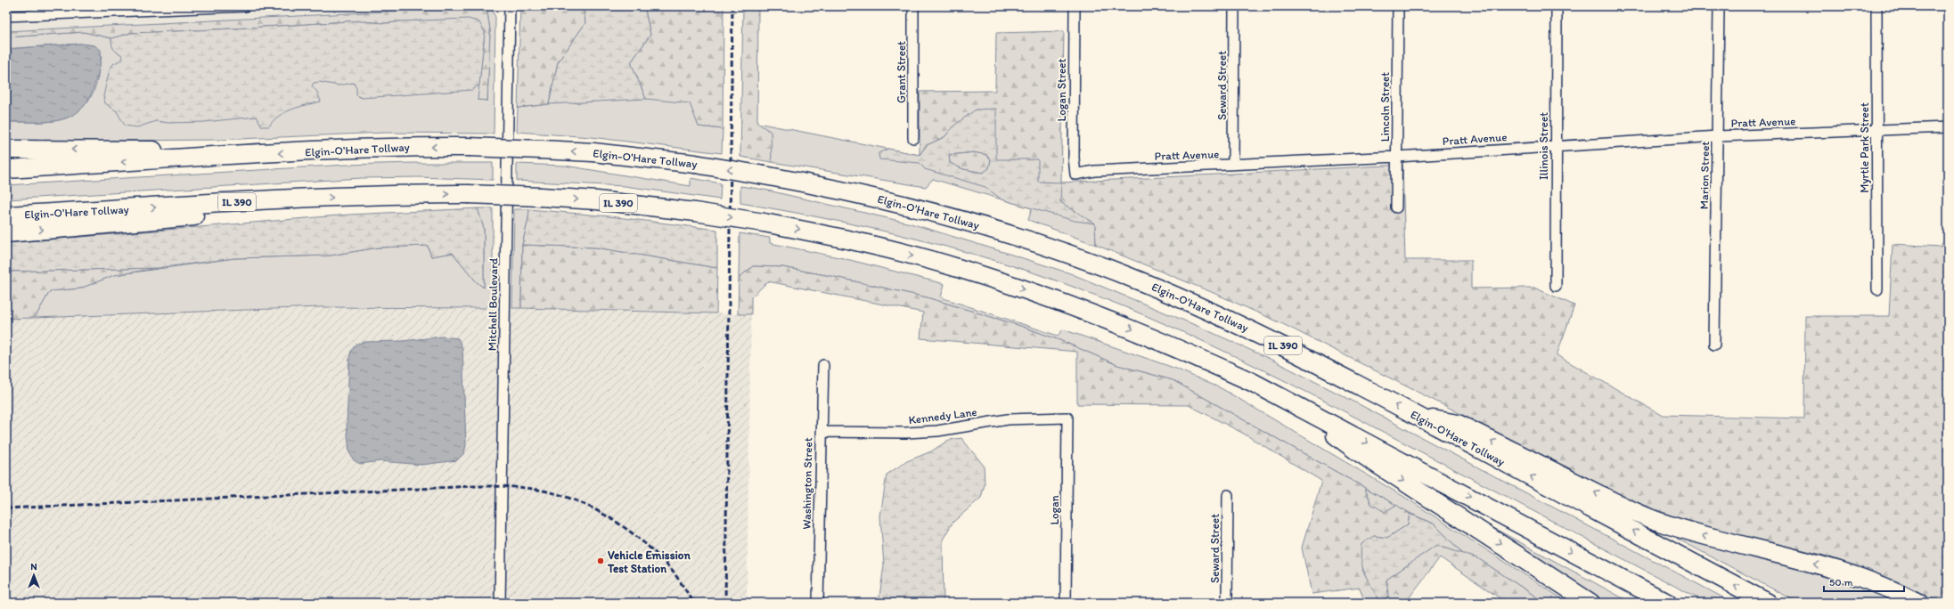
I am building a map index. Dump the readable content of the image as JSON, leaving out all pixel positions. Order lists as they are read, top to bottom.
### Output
{
  "streets": {
    "highway": ["Elgin-O'Hare Tollway", "IL 390"],
    "street": [
      "Grant Street",
      "Seward Street",
      "Logan Street",
      "Lincoln Street",
      "Pratt Avenue",
      "Illinois Street",
      "Myrtle Park Street",
      "Marion Street",
      "Mitchell Boulevard",
      "Kennedy Lane",
      "Washington Street",
      "Logan"
    ]
  },
  "crossings": [
    ["Seward Street", "Pratt Avenue"],
    ["Logan Street", "Pratt Avenue"],
    ["Lincoln Street", "Pratt Avenue"],
    ["Pratt Avenue", "Illinois Street"],
    ["Pratt Avenue", "Myrtle Park Street"],
    ["Pratt Avenue", "Marion Street"],
    ["Kennedy Lane", "Washington Street"],
    ["Kennedy Lane", "Logan"]
  ],
  "places": ["Vehicle Emission Test Station"],
  "scale_bar": "50 m",
  "north": "top"
}
